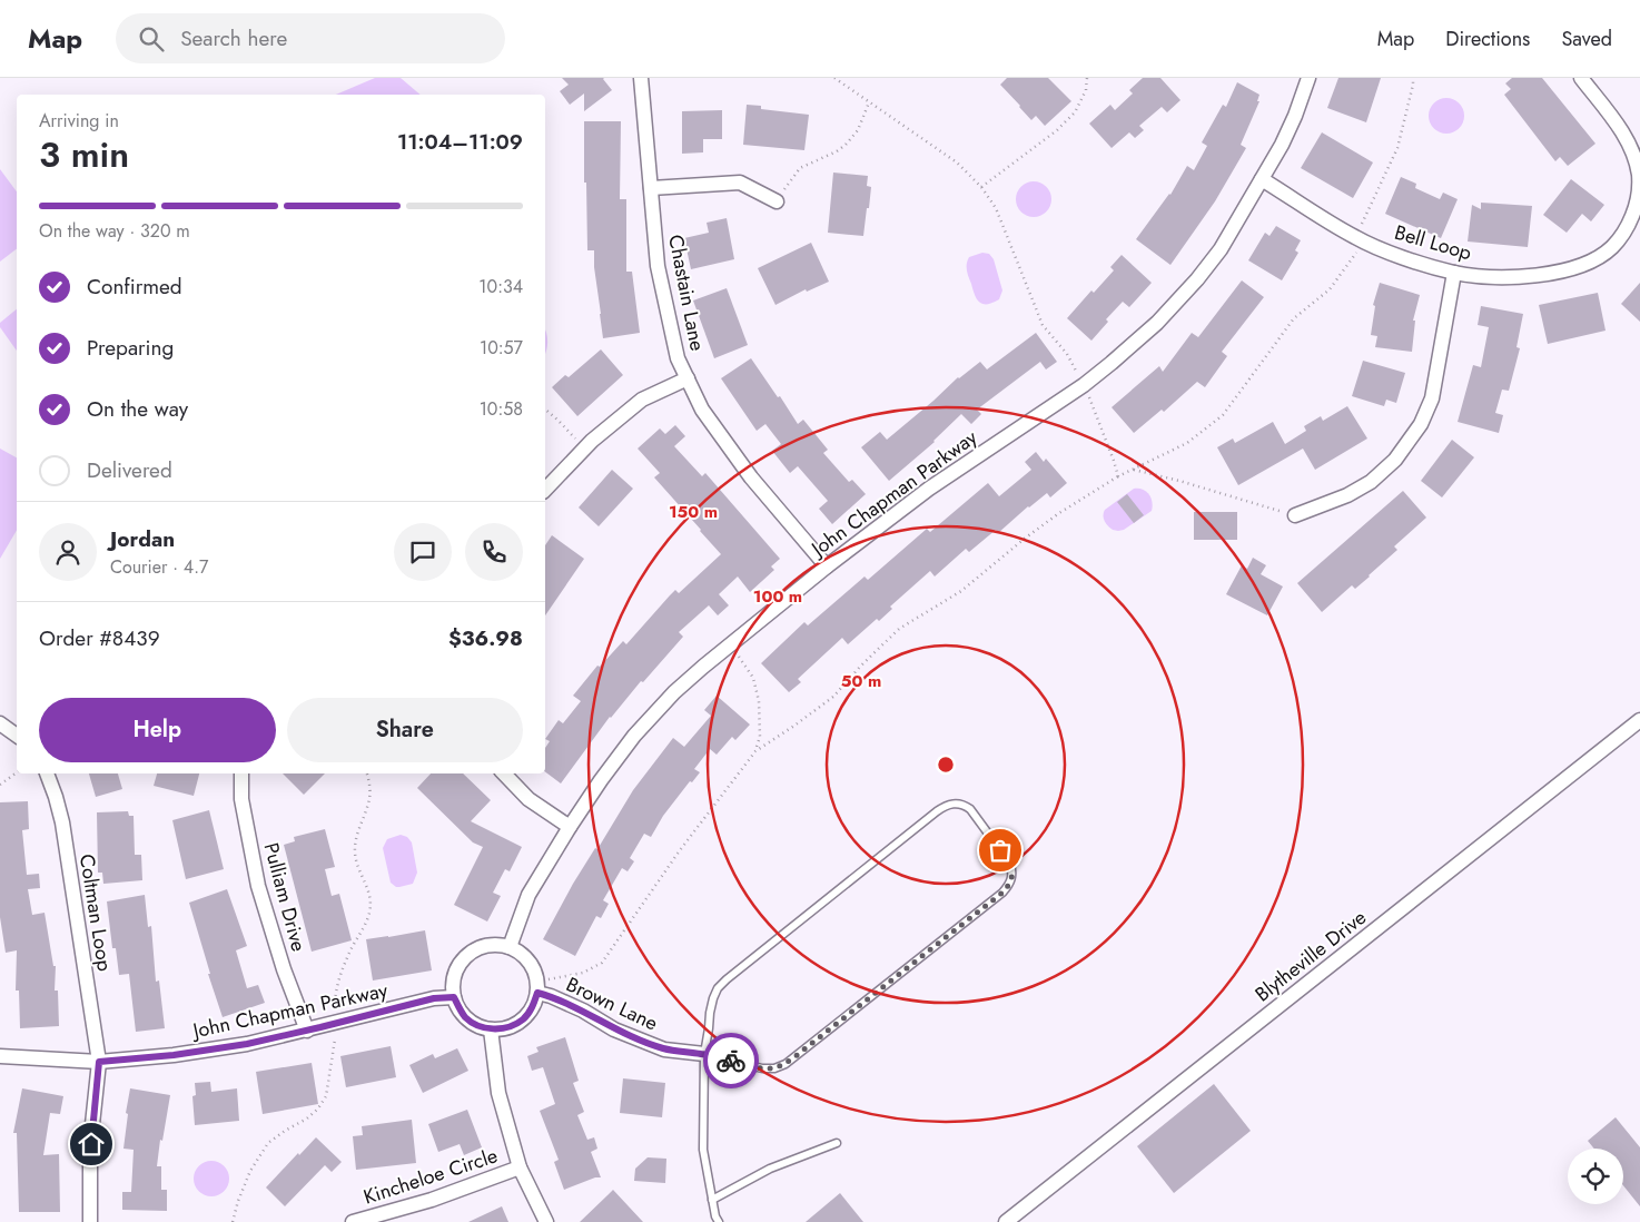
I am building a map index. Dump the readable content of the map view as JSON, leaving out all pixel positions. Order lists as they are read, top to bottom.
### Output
{
  "streets": {
    "street": [
      "Bell Loop",
      "Chastain Lane",
      "John Chapman Parkway",
      "Pulliam Drive",
      "Coltman Loop",
      "Blytheville Drive",
      "Brown Lane",
      "Kincheloe Circle"
    ]
  },
  "crossings": [
    ["Bell Loop", "John Chapman Parkway"],
    ["Chastain Lane", "John Chapman Parkway"],
    ["John Chapman Parkway", "Pulliam Drive"],
    ["John Chapman Parkway", "Coltman Loop"],
    ["John Chapman Parkway", "Brown Lane"]
  ],
  "page": {
    "header": "Map",
    "search": "Search here",
    "nav": ["Map", "Directions", "Saved"],
    "heading": ["3 min", "Arriving in", "11:04–11:09"],
    "panel": [
      "Jordan",
      "Courier · 4.7",
      "Order #8439",
      "$36.98"
    ],
    "bar": "On the way · 320 m",
    "list": [
      ["Confirmed", "10:34"],
      ["Preparing", "10:57"],
      ["On the way", "10:58"],
      "Delivered"
    ],
    "buttons": ["Help", "Share"]
  },
  "rings": ["150 m", "100 m", "50 m"]
}
